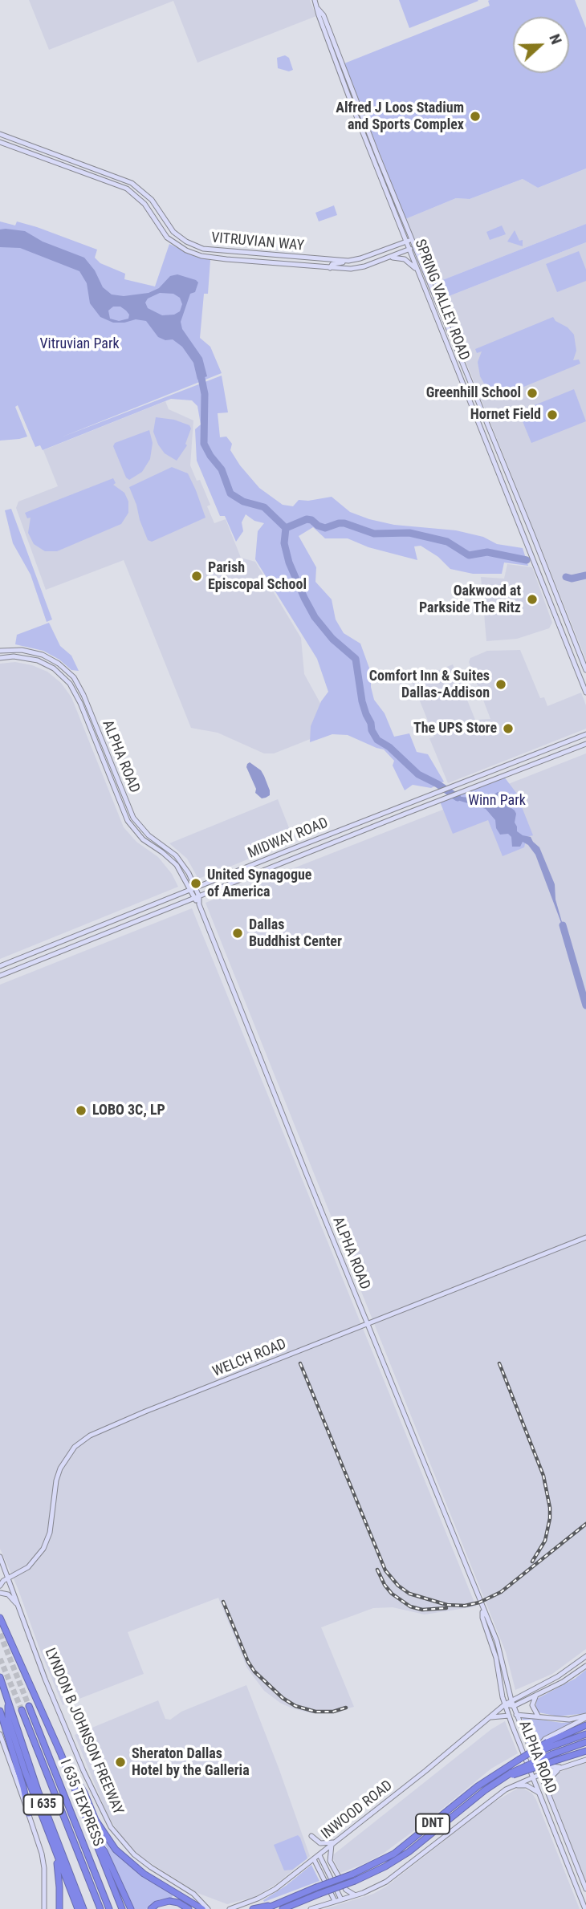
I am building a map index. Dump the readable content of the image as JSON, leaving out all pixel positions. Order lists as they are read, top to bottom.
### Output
{
  "streets": {
    "highway": ["I 635 TEXPRESS", "I 635", "DNT"],
    "main road": [
      "VITRUVIAN WAY",
      "SPRING VALLEY ROAD",
      "ALPHA ROAD",
      "MIDWAY ROAD",
      "WELCH ROAD",
      "LYNDON B JOHNSON FREEWAY",
      "INWOOD ROAD"
    ]
  },
  "crossings": [
    ["VITRUVIAN WAY", "SPRING VALLEY ROAD"],
    ["ALPHA ROAD", "MIDWAY ROAD"],
    ["ALPHA ROAD", "WELCH ROAD"],
    ["ALPHA ROAD", "INWOOD ROAD"],
    ["WELCH ROAD", "LYNDON B JOHNSON FREEWAY"]
  ],
  "parks": ["Vitruvian Park", "Winn Park"],
  "places": [
    "Alfred J Loos Stadium and Sports Complex",
    "Greenhill School",
    "Hornet Field",
    "Parish Episcopal School",
    "Oakwood at Parkside The Ritz",
    "Comfort Inn & Suites Dallas-Addison",
    "The UPS Store",
    "United Synagogue of America",
    "Dallas Buddhist Center",
    "LOBO 3C, LP",
    "Sheraton Dallas Hotel by the Galleria"
  ],
  "north": "right"
}
